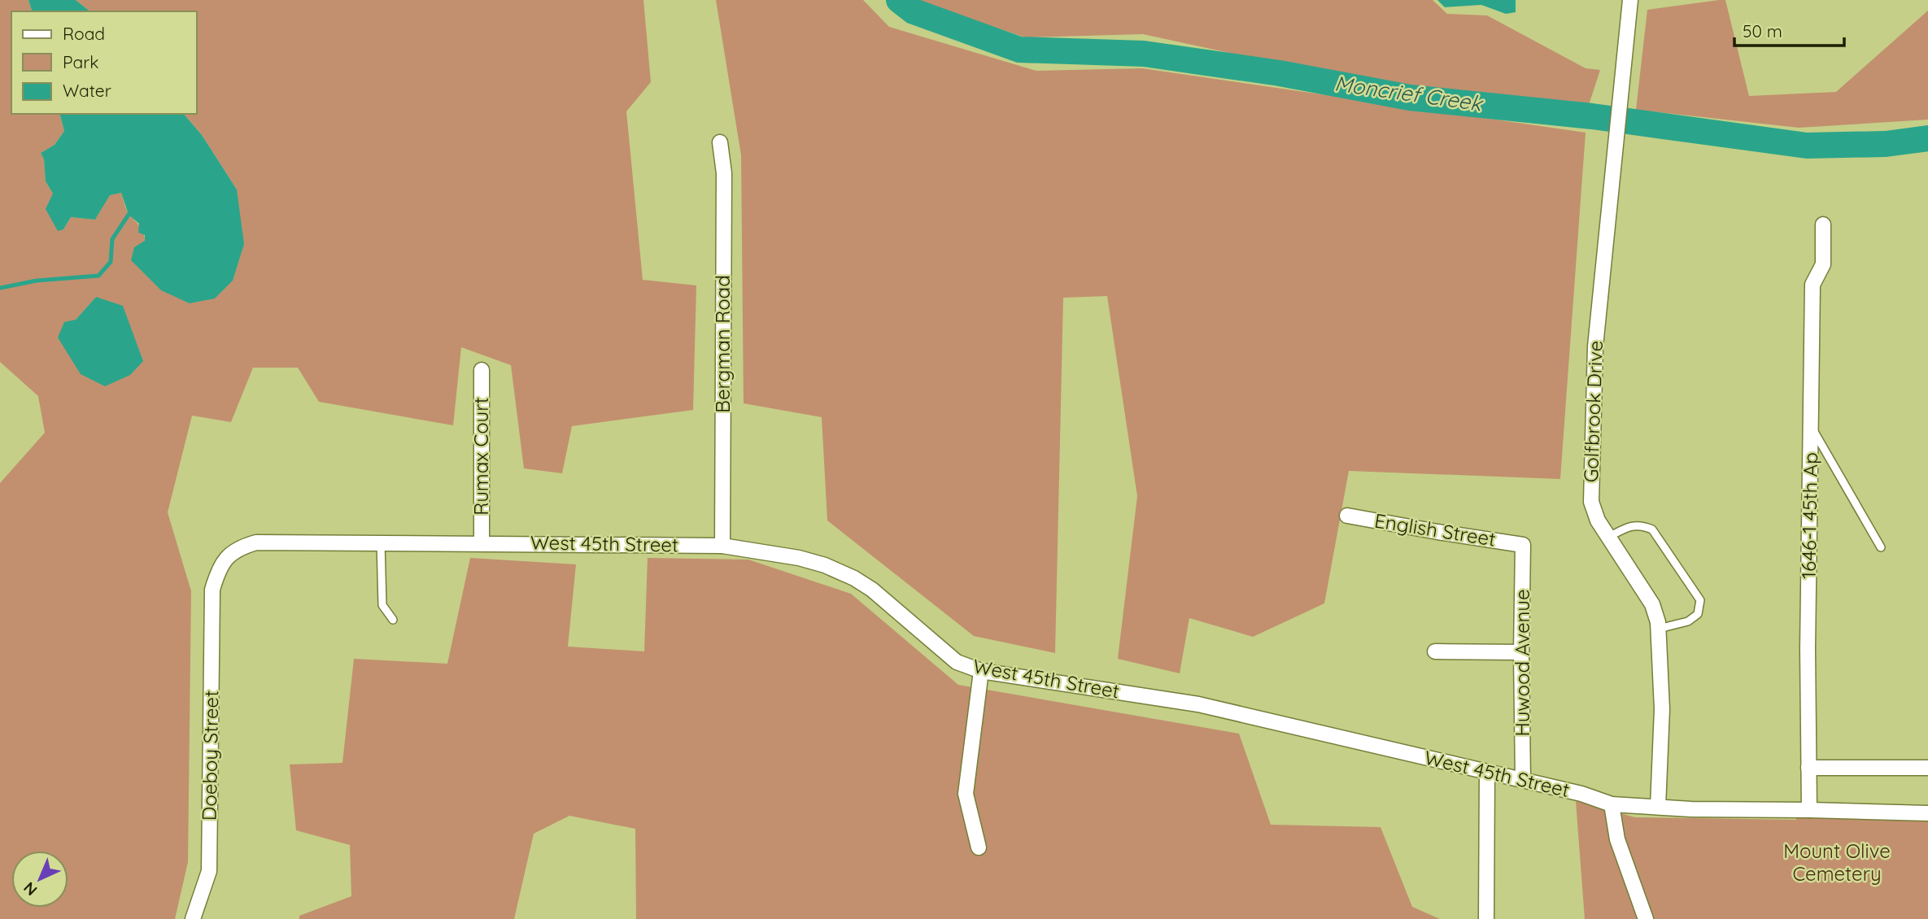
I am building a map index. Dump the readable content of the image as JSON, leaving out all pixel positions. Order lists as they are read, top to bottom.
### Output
{
  "streets": {
    "street": [
      "Bergman Road",
      "Golfbrook Drive",
      "Rumax Court",
      "1646-1 45th Ap",
      "English Street",
      "West 45th Street",
      "Huwood Avenue",
      "Doeboy Street"
    ]
  },
  "crossings": [
    ["Bergman Road", "West 45th Street"],
    ["Golfbrook Drive", "West 45th Street"],
    ["Rumax Court", "West 45th Street"],
    ["1646-1 45th Ap", "West 45th Street"],
    ["English Street", "Huwood Avenue"],
    ["West 45th Street", "Huwood Avenue"],
    ["West 45th Street", "Doeboy Street"]
  ],
  "water": ["Moncrief Creek"],
  "parks": ["Mount Olive Cemetery"],
  "legend": ["Road", "Park", "Water"],
  "scale_bar": "50 m",
  "north": "bottom left"
}
